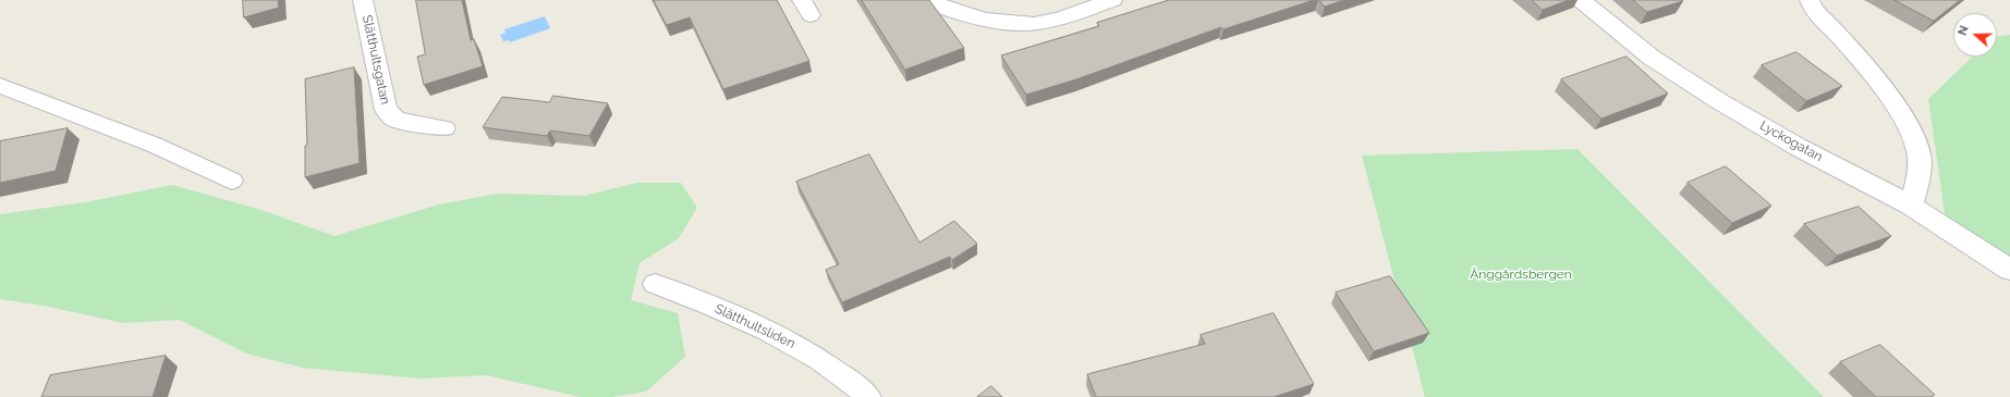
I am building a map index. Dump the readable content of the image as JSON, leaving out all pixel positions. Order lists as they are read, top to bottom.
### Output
{
  "streets": {
    "street": ["Slätthultsgatan", "Lyckogatan"],
    "lane": ["Slätthultsliden"]
  },
  "parks": ["Änggårdsbergen"],
  "north": "left"
}
